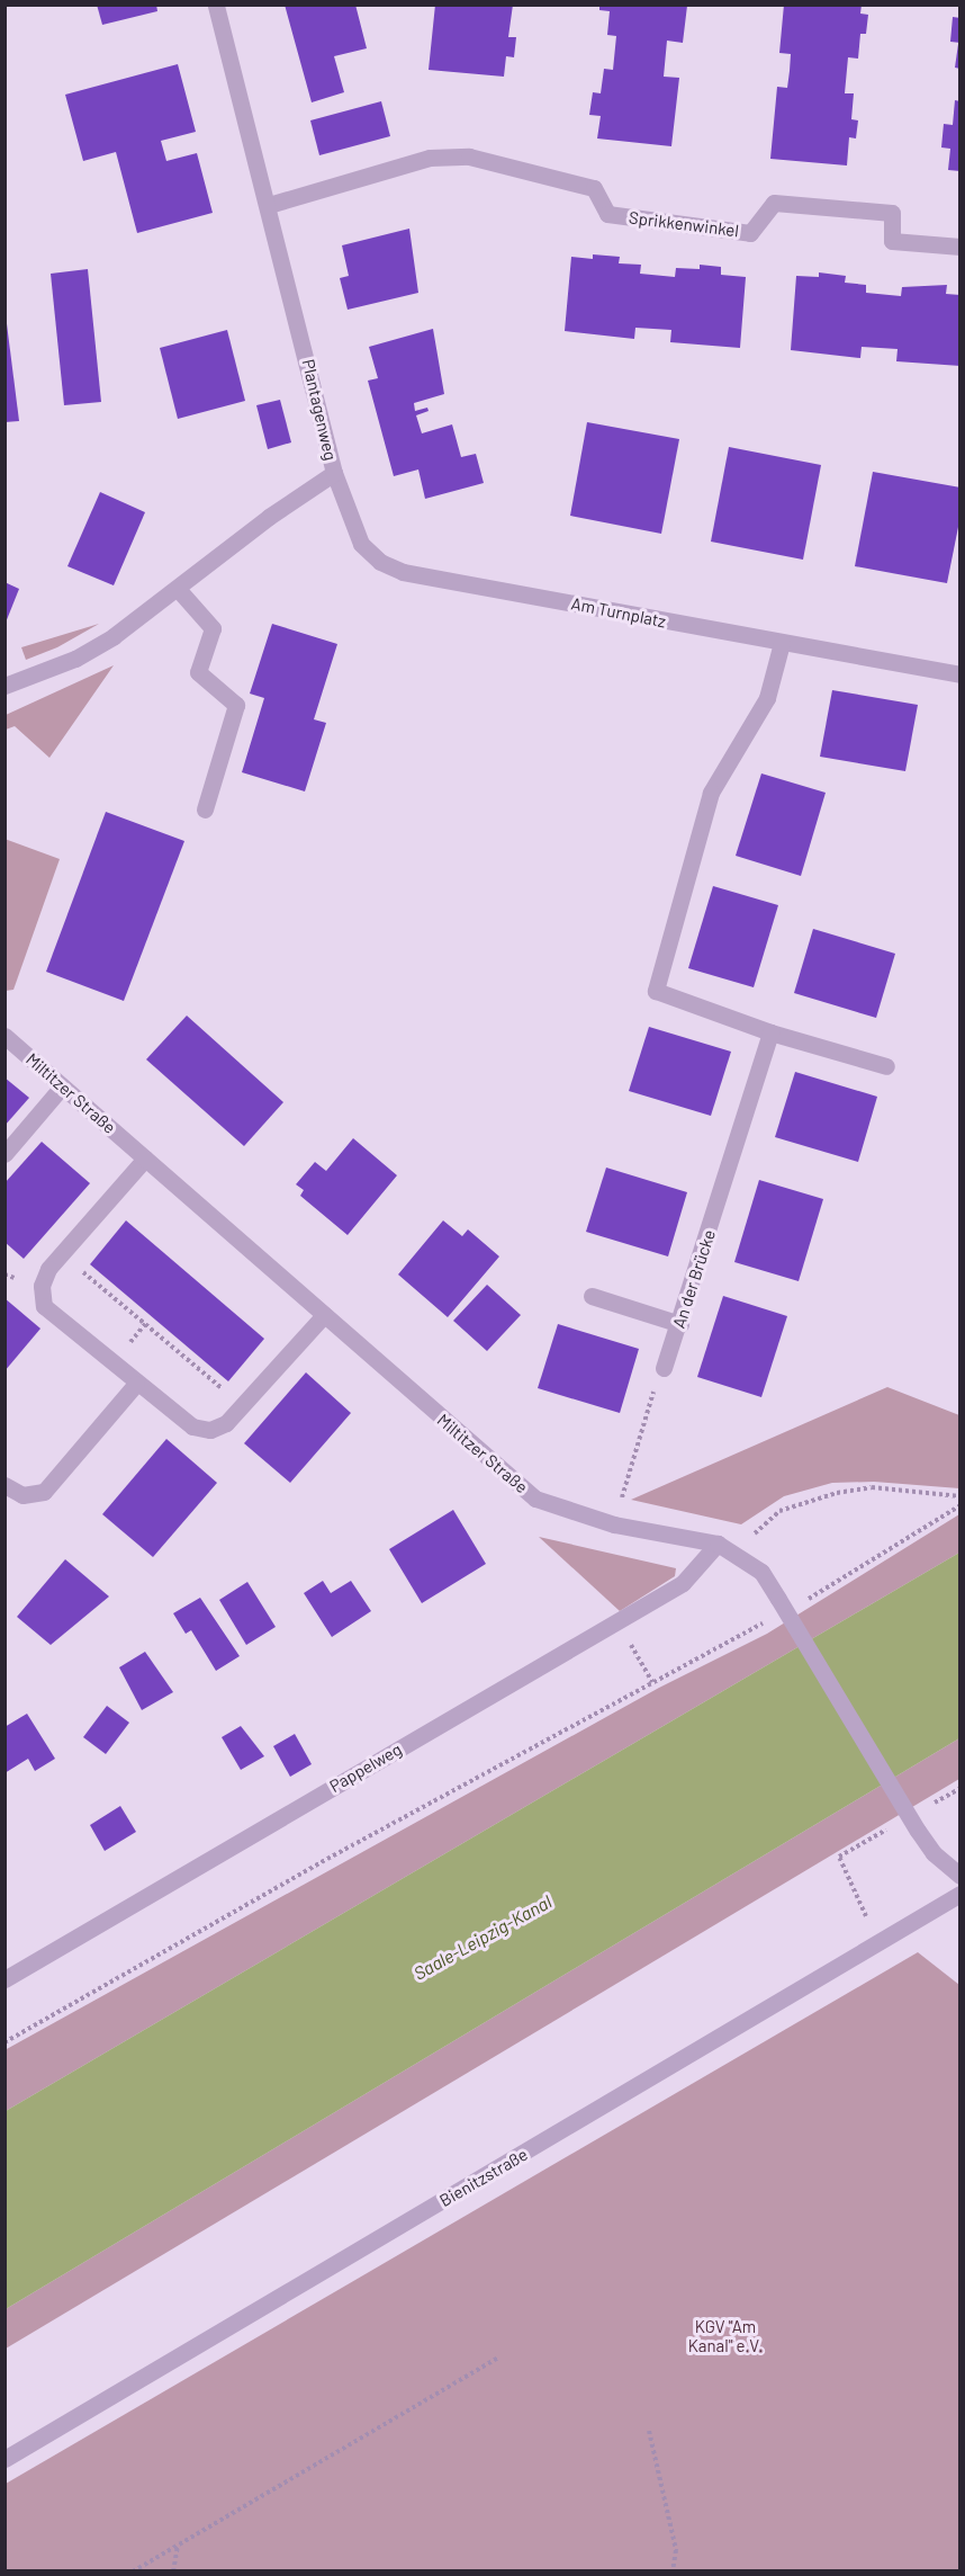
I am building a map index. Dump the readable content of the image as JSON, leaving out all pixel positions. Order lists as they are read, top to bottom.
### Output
{
  "streets": {
    "street": [
      "Sprikkenwinkel",
      "Plantagenweg",
      "Am Turnplatz",
      "Miltitzer Straße",
      "An der Brücke",
      "Pappelweg",
      "Bienitzstraße"
    ]
  },
  "crossings": [
    ["Sprikkenwinkel", "Plantagenweg"],
    ["Plantagenweg", "Am Turnplatz"],
    ["Miltitzer Straße", "Pappelweg"]
  ],
  "water": ["Saale-Leipzig-Kanal"],
  "parks": ["KGV \"Am Kanal\" e.V."]
}
